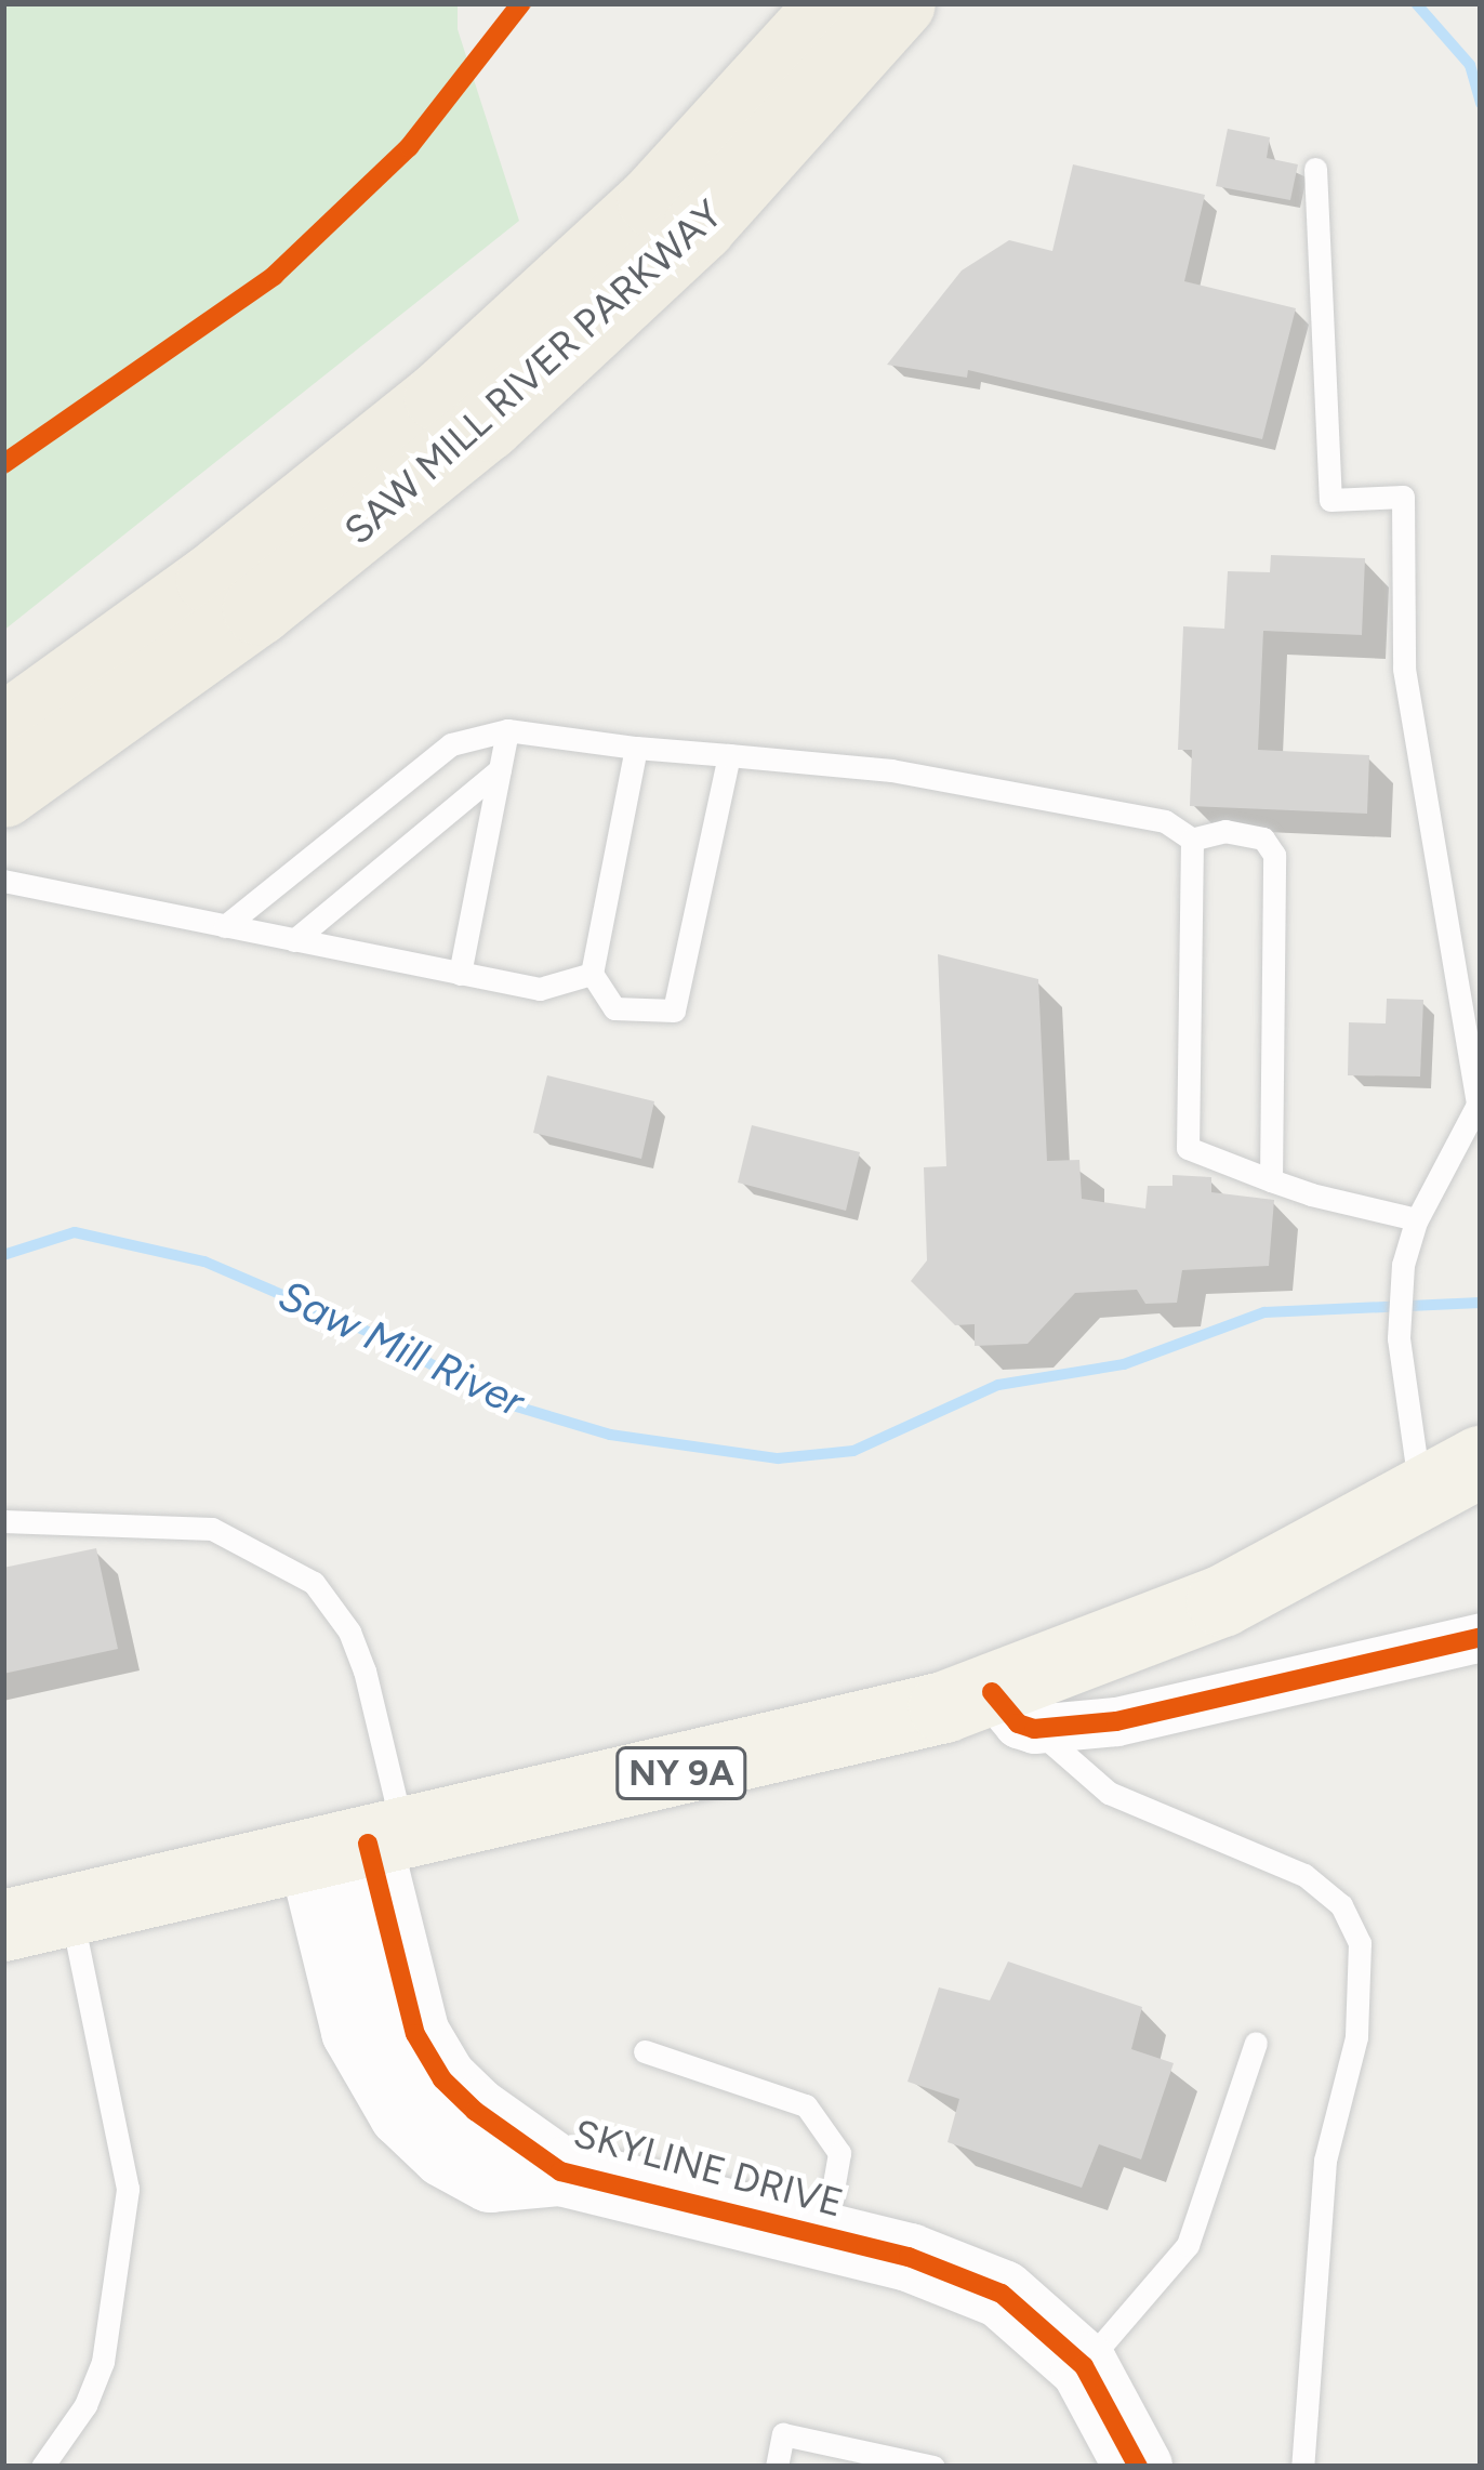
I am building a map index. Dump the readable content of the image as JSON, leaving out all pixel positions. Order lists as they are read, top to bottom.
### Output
{
  "streets": {
    "highway": ["SAW MILL RIVER PARKWAY"],
    "main road": ["NY 9A"],
    "street": ["SKYLINE DRIVE"]
  },
  "crossings": [
    ["NY 9A", "SKYLINE DRIVE"]
  ],
  "water": ["Saw Mill River"]
}
